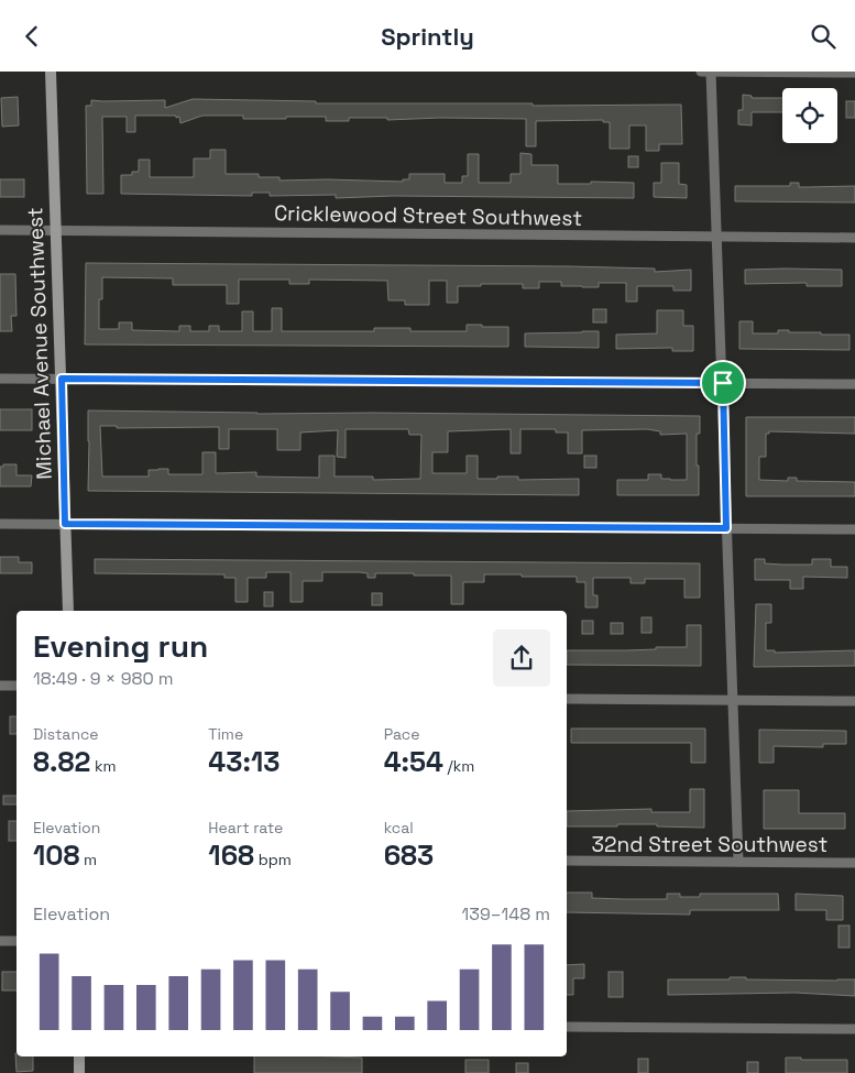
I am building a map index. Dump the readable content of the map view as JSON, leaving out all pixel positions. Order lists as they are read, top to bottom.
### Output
{
  "streets": {
    "street": ["Cricklewood Street Southwest", "Michael Avenue Southwest", "32nd Street Southwest"]
  },
  "crossings": [
    ["Cricklewood Street Southwest", "Michael Avenue Southwest"]
  ],
  "page": {
    "header": "Sprintly",
    "heading": ["Evening run", "18:49 · 9 × 980 m"],
    "stats": [
      ["Distance", "8.82 km"],
      ["Time", "43:13"],
      ["Pace", "4:54 /km"],
      ["Elevation", "108 m"],
      ["Heart rate", "168 bpm"],
      ["kcal", "683"]
    ],
    "chart": ["Elevation", "139–148 m"]
  }
}
